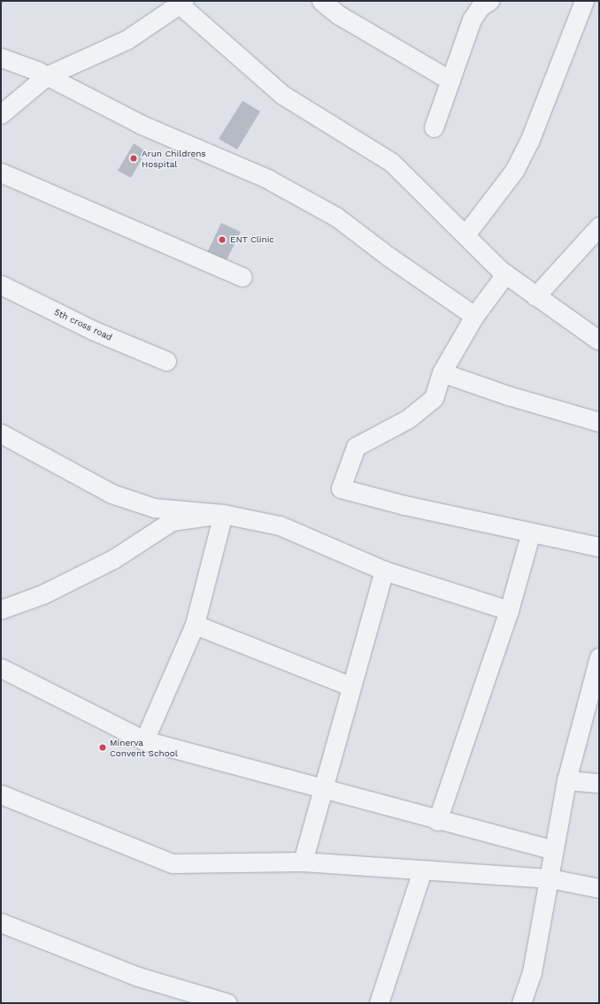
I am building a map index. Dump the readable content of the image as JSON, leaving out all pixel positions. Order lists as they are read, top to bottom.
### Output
{
  "streets": {
    "street": ["5th cross road"]
  },
  "places": ["Arun Childrens Hospital", "ENT Clinic", "Minerva Convent School"]
}
